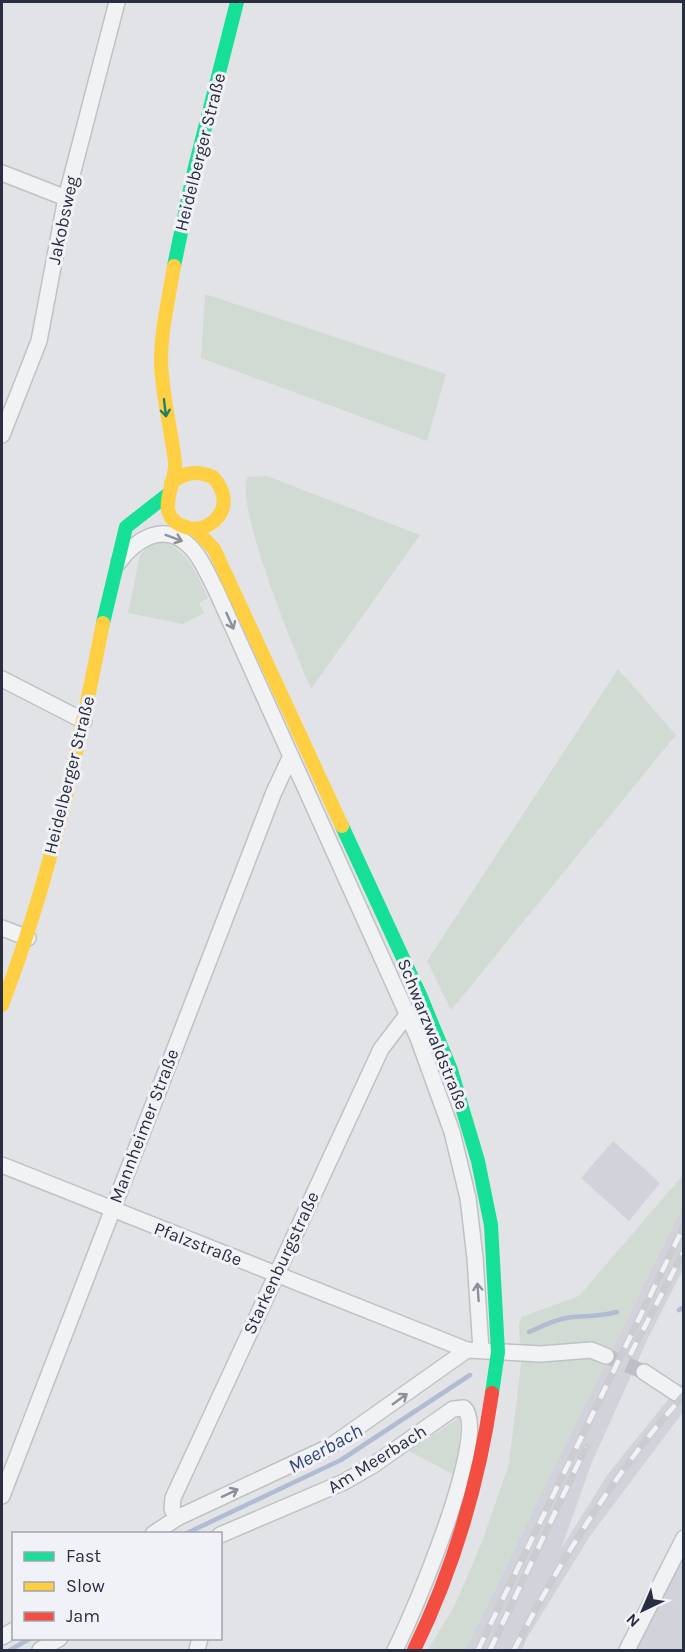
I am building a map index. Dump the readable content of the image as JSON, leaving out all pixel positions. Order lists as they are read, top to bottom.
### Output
{
  "streets": {
    "main road": ["Heidelberger Straße", "Schwarzwaldstraße"],
    "street": [
      "Jakobsweg",
      "Mannheimer Straße",
      "Pfalzstraße",
      "Starkenburgstraße",
      "Am Meerbach"
    ]
  },
  "crossings": [
    ["Heidelberger Straße", "Schwarzwaldstraße"],
    ["Schwarzwaldstraße", "Mannheimer Straße"],
    ["Schwarzwaldstraße", "Pfalzstraße"],
    ["Schwarzwaldstraße", "Starkenburgstraße"],
    ["Mannheimer Straße", "Pfalzstraße"],
    ["Pfalzstraße", "Starkenburgstraße"]
  ],
  "water": ["Meerbach"],
  "legend": ["Fast", "Slow", "Jam"],
  "north": "bottom left"
}
